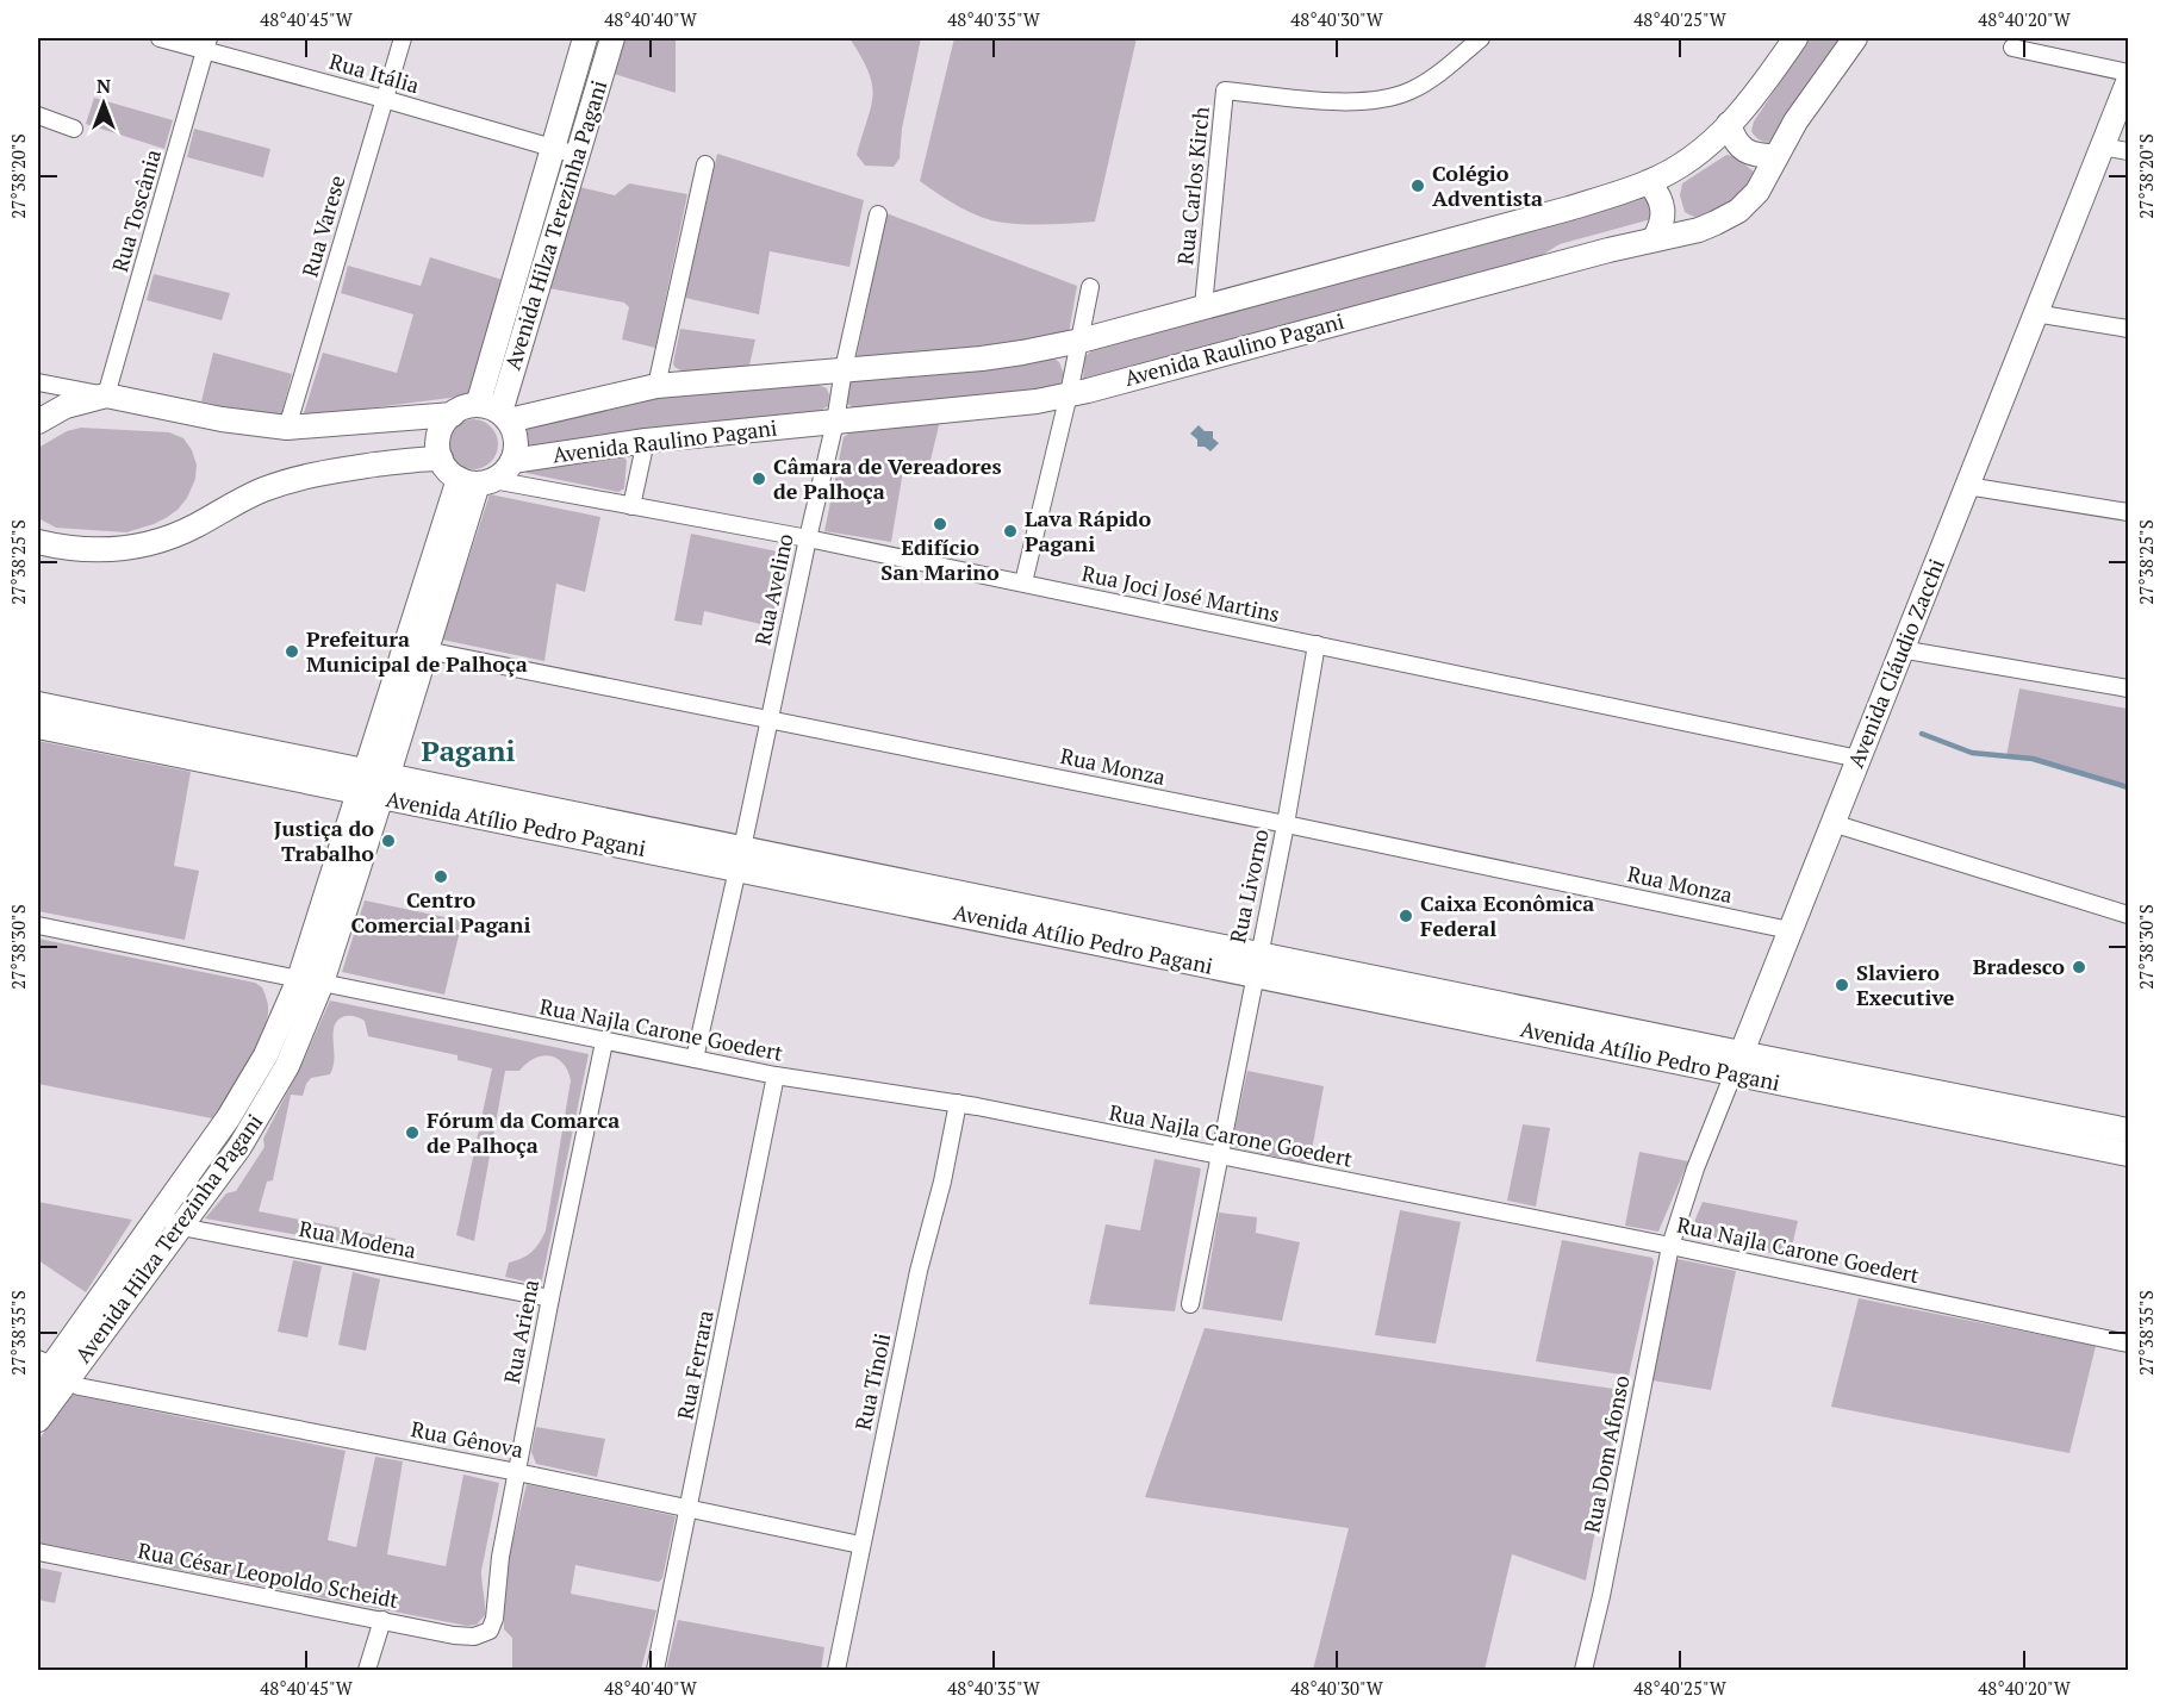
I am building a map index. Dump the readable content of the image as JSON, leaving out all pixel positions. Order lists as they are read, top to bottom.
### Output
{
  "streets": {
    "main road": [
      "Avenida Hilza Terezinha Pagani",
      "Avenida Raulino Pagani",
      "Avenida Cláudio Zacchi",
      "Avenida Atílio Pedro Pagani"
    ],
    "street": [
      "Rua Itália",
      "Rua Carlos Kirch",
      "Rua Toscânia",
      "Rua Varese",
      "Rua Avelino",
      "Rua Joci José Martins",
      "Rua Monza",
      "Rua Livorno",
      "Rua Najla Carone Goedert",
      "Rua Modena",
      "Rua Ariena",
      "Rua Ferrara",
      "Rua Tínoli",
      "Rua Gênova",
      "Rua Dom Afonso",
      "Rua César Leopoldo Scheidt"
    ]
  },
  "crossings": [
    ["Rua Itália", "Rua Toscânia"],
    ["Rua Itália", "Avenida Hilza Terezinha Pagani"],
    ["Rua Itália", "Rua Varese"],
    ["Rua Carlos Kirch", "Avenida Raulino Pagani"],
    ["Avenida Hilza Terezinha Pagani", "Avenida Raulino Pagani"],
    ["Avenida Hilza Terezinha Pagani", "Rua Joci José Martins"],
    ["Avenida Hilza Terezinha Pagani", "Rua Monza"],
    ["Avenida Hilza Terezinha Pagani", "Avenida Atílio Pedro Pagani"],
    ["Avenida Hilza Terezinha Pagani", "Rua Najla Carone Goedert"],
    ["Avenida Hilza Terezinha Pagani", "Rua Modena"],
    ["Avenida Hilza Terezinha Pagani", "Rua Gênova"],
    ["Avenida Raulino Pagani", "Rua Avelino"],
    ["Avenida Raulino Pagani", "Rua Joci José Martins"],
    ["Rua Avelino", "Rua Joci José Martins"],
    ["Rua Avelino", "Rua Monza"],
    ["Rua Avelino", "Avenida Atílio Pedro Pagani"],
    ["Rua Avelino", "Rua Najla Carone Goedert"],
    ["Rua Joci José Martins", "Avenida Cláudio Zacchi"],
    ["Rua Joci José Martins", "Rua Livorno"],
    ["Avenida Cláudio Zacchi", "Rua Monza"],
    ["Avenida Cláudio Zacchi", "Avenida Atílio Pedro Pagani"],
    ["Avenida Cláudio Zacchi", "Rua Najla Carone Goedert"],
    ["Avenida Cláudio Zacchi", "Rua Dom Afonso"],
    ["Rua Monza", "Rua Livorno"],
    ["Avenida Atílio Pedro Pagani", "Rua Livorno"],
    ["Rua Livorno", "Rua Najla Carone Goedert"],
    ["Rua Najla Carone Goedert", "Rua Ariena"],
    ["Rua Najla Carone Goedert", "Rua Ferrara"],
    ["Rua Najla Carone Goedert", "Rua Tínoli"],
    ["Rua Najla Carone Goedert", "Rua Dom Afonso"],
    ["Rua Modena", "Rua Ariena"],
    ["Rua Ariena", "Rua Gênova"],
    ["Rua Ariena", "Rua César Leopoldo Scheidt"],
    ["Rua Ferrara", "Rua Gênova"],
    ["Rua Tínoli", "Rua Gênova"]
  ],
  "districts": ["Pagani"],
  "places": [
    "Colégio Adventista",
    "Câmara de Vereadores de Palhoça",
    "Edifício San Marino",
    "Lava Rápido Pagani",
    "Prefeitura Municipal de Palhoça",
    "Justiça do Trabalho",
    "Centro Comercial Pagani",
    "Caixa Econômica Federal",
    "Bradesco",
    "Slaviero Executive",
    "Fórum da Comarca de Palhoça"
  ],
  "north": "top",
  "coordinates": [
    "48°40'45\"W",
    "48°40'40\"W",
    "48°40'35\"W",
    "48°40'30\"W",
    "48°40'25\"W",
    "48°40'20\"W",
    "27°38'20\"S",
    "27°38'25\"S",
    "27°38'30\"S",
    "27°38'35\"S"
  ]
}
